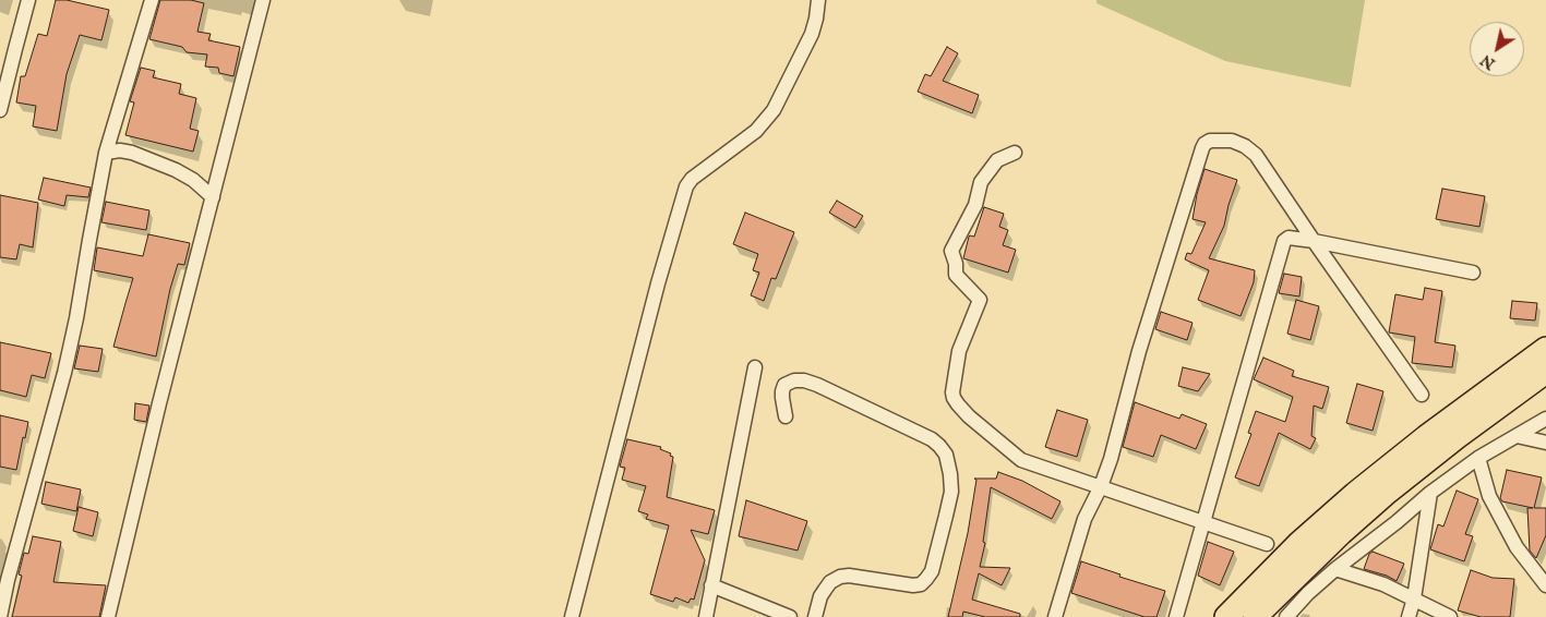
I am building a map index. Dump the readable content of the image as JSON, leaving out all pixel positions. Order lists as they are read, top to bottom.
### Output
{
  "north": "bottom left"
}
